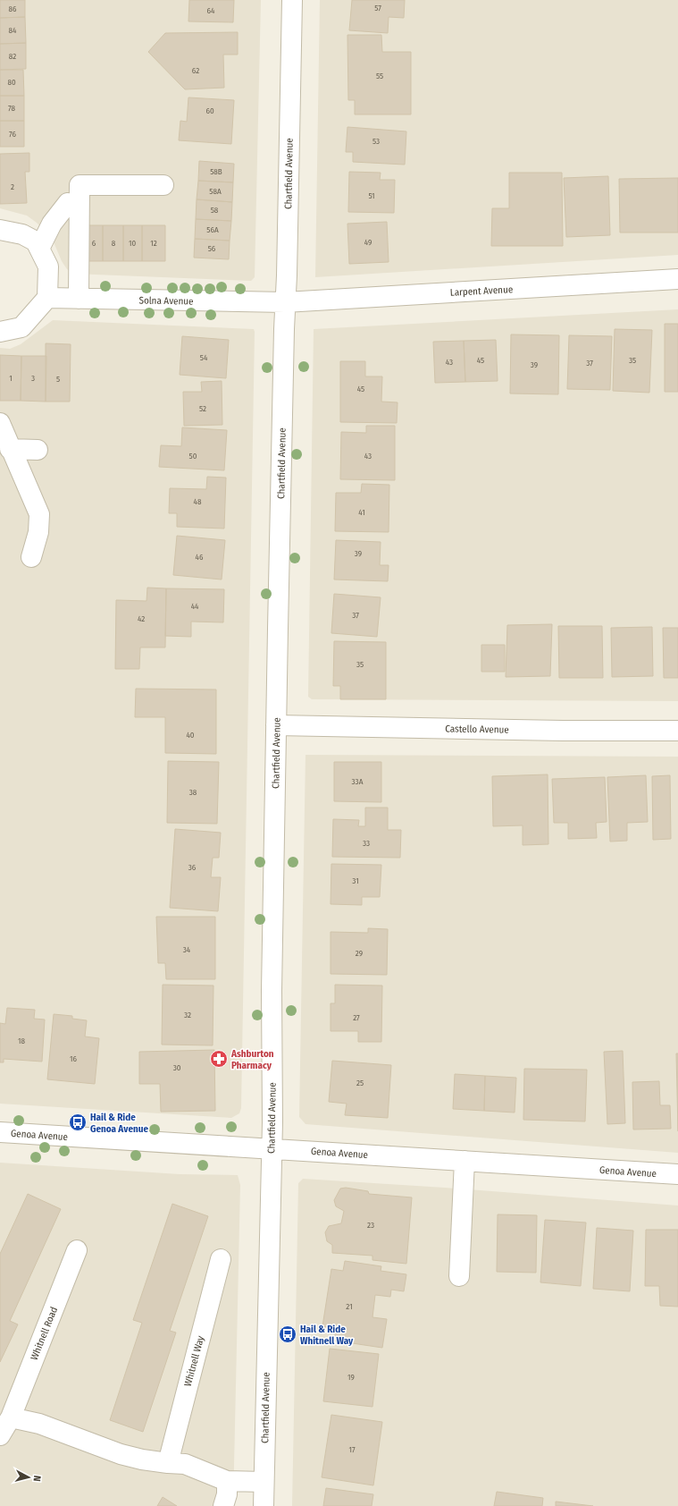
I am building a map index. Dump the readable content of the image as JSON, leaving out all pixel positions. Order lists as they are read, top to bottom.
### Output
{
  "streets": {
    "street": [
      "Chartfield Avenue",
      "Larpent Avenue",
      "Solna Avenue",
      "Castello Avenue",
      "Genoa Avenue",
      "Whitnell Road",
      "Whitnell Way"
    ]
  },
  "crossings": [
    ["Chartfield Avenue", "Larpent Avenue"],
    ["Chartfield Avenue", "Solna Avenue"],
    ["Chartfield Avenue", "Castello Avenue"],
    ["Chartfield Avenue", "Genoa Avenue"],
    ["Larpent Avenue", "Solna Avenue"]
  ],
  "places": {
    "pharmacy": ["Ashburton Pharmacy"],
    "bus stop": ["Hail & Ride Genoa Avenue", "Hail & Ride Whitnell Way"]
  },
  "house_numbers": [
    "57",
    "86",
    "64",
    "84",
    "82",
    "62",
    "55",
    "80",
    "78",
    "60",
    "76",
    "53",
    "58B",
    "2",
    "58A",
    "51",
    "58",
    "56A",
    "49",
    "6",
    "8",
    "10",
    "12",
    "56",
    "54",
    "45",
    "35",
    "43",
    "37",
    "39",
    "1",
    "3",
    "5",
    "45",
    "52",
    "50",
    "43",
    "48",
    "41",
    "39",
    "46",
    "44",
    "37",
    "42",
    "35",
    "40",
    "33A",
    "38",
    "33",
    "36",
    "31",
    "34",
    "29",
    "32",
    "27",
    "18",
    "16",
    "30",
    "25",
    "23",
    "21",
    "19",
    "17"
  ],
  "north": "right"
}
